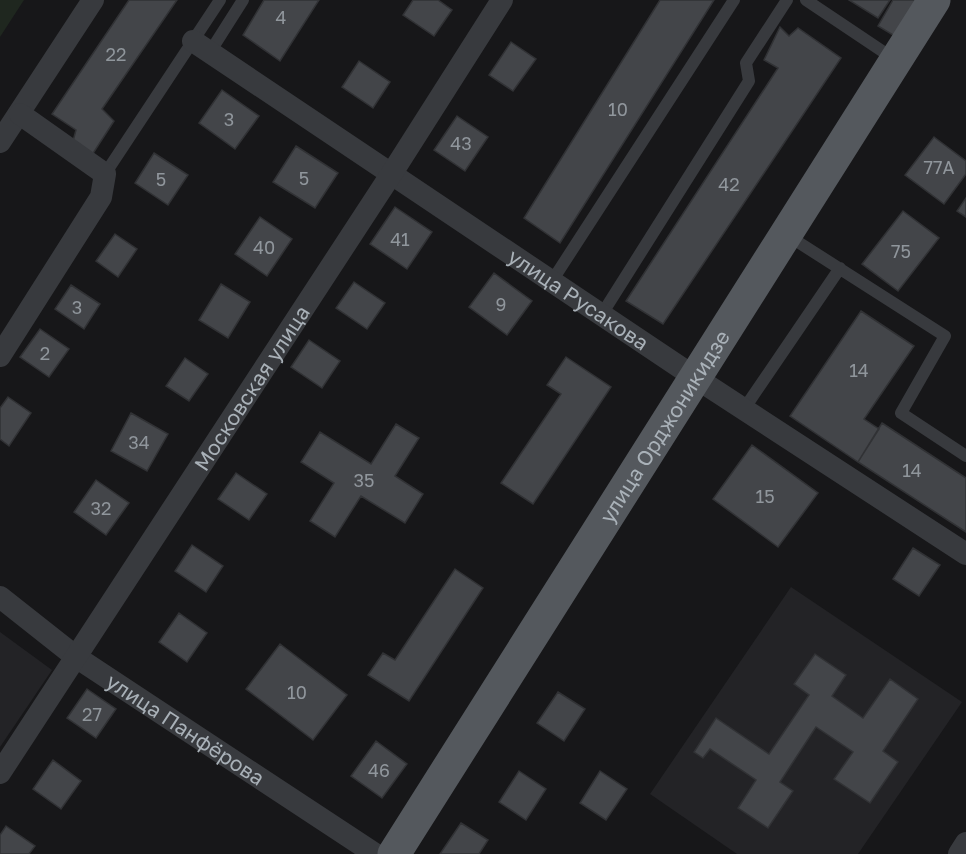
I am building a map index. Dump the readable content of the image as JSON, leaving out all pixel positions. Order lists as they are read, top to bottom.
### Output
{
  "streets": {
    "main road": ["улица Орджоникидзе"],
    "street": ["улица Русакова", "Московская улица", "улица Панфёрова"]
  },
  "crossings": [
    ["улица Русакова", "Московская улица"],
    ["улица Русакова", "улица Орджоникидзе"],
    ["Московская улица", "улица Панфёрова"]
  ],
  "house_numbers": [
    "4",
    "22",
    "10",
    "3",
    "43",
    "77А",
    "5",
    "5",
    "42",
    "41",
    "40",
    "75",
    "9",
    "3",
    "2",
    "14",
    "34",
    "14",
    "35",
    "15",
    "32",
    "10",
    "27",
    "46"
  ]
}
